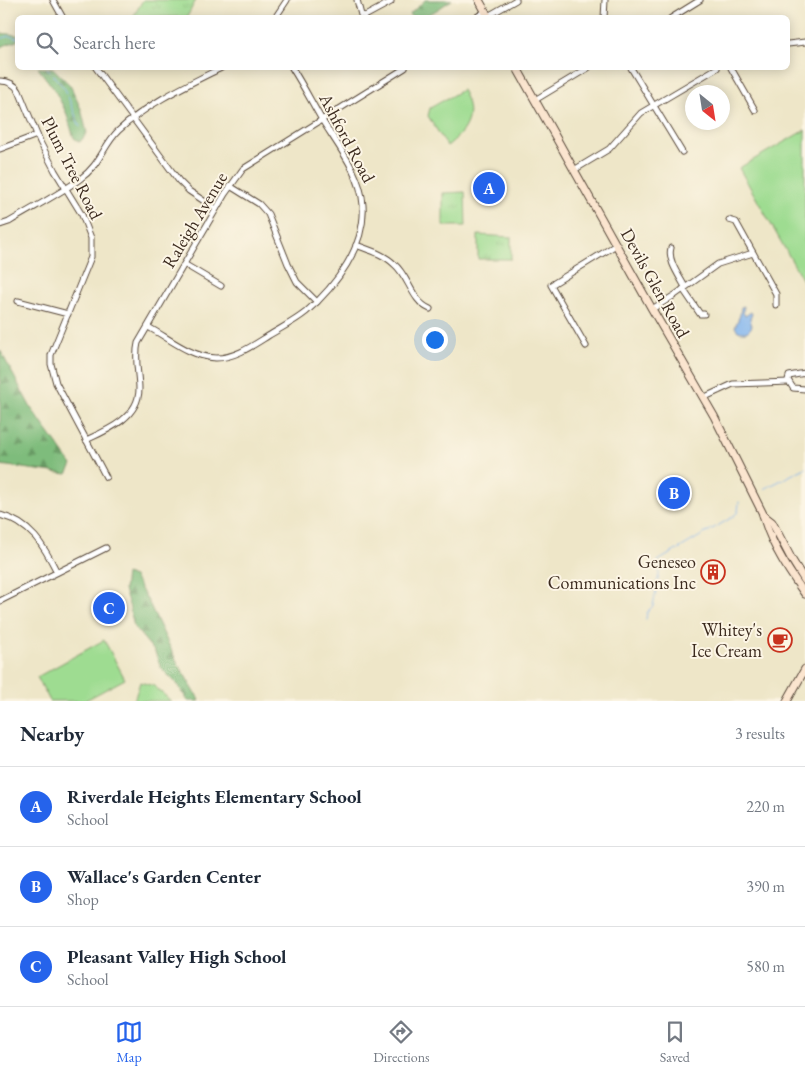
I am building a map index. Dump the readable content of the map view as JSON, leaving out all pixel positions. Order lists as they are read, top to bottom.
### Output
{
  "streets": {
    "main road": ["Devils Glen Road"],
    "street": ["Ashford Road", "Plum Tree Road", "Raleigh Avenue"]
  },
  "crossings": [
    ["Ashford Road", "Raleigh Avenue"],
    ["Plum Tree Road", "Raleigh Avenue"]
  ],
  "places": {
    "building": ["Geneseo Communications Inc"],
    "cafe": ["Whitey's Ice Cream"]
  },
  "north": "bottom right",
  "page": {
    "search": "Search here",
    "pins": ["A", "B", "C"],
    "heading": ["Nearby", "3 results"],
    "list": [
      {
        "mark": "A",
        "name": "Riverdale Heights Elementary School",
        "note": "School",
        "value": "220 m"
      },
      {
        "mark": "B",
        "name": "Wallace's Garden Center",
        "note": "Shop",
        "value": "390 m"
      },
      {
        "mark": "C",
        "name": "Pleasant Valley High School",
        "note": "School",
        "value": "580 m"
      }
    ],
    "nav": ["Map", "Directions", "Saved"]
  }
}
